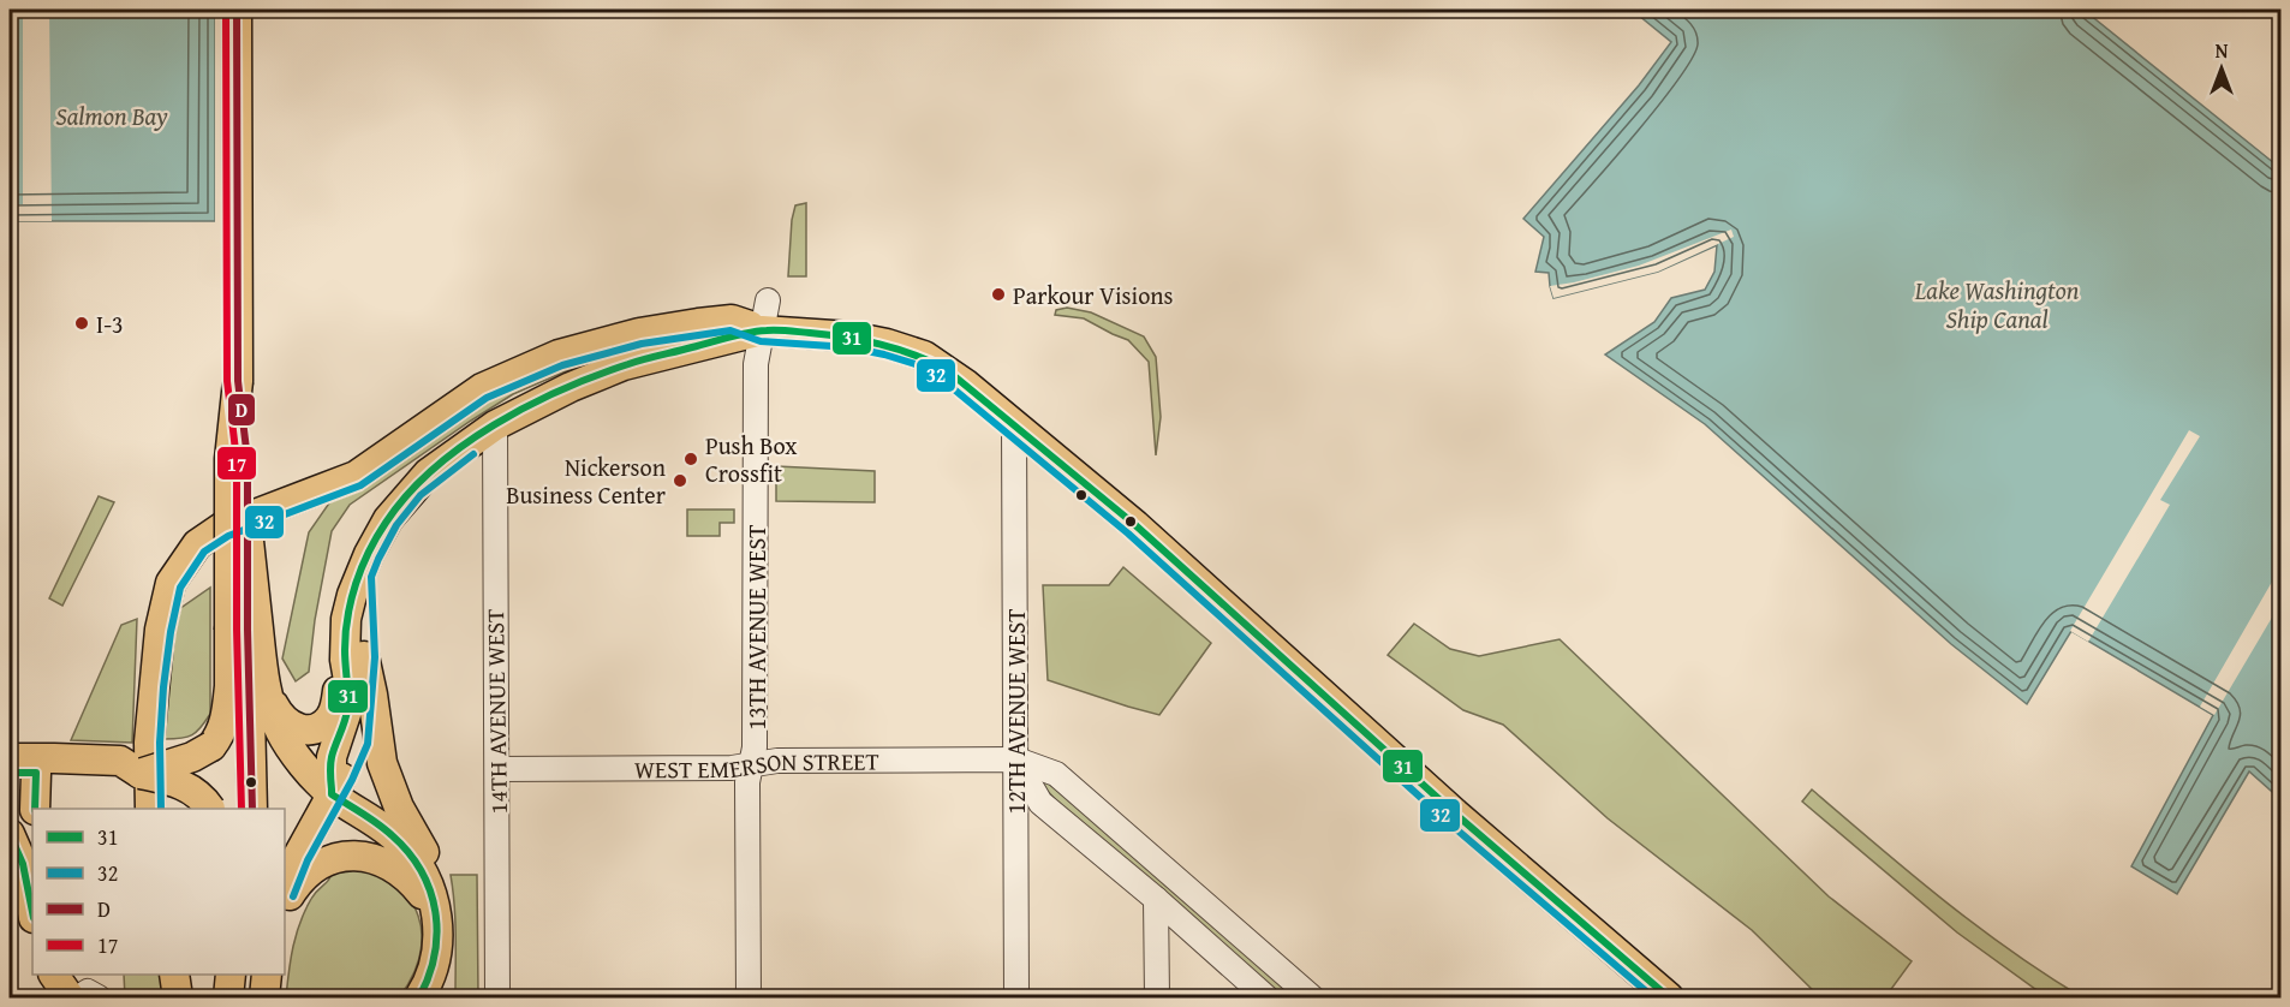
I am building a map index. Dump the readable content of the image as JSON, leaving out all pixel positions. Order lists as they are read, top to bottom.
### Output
{
  "streets": {
    "street": [
      "13TH AVENUE WEST",
      "14TH AVENUE WEST",
      "12TH AVENUE WEST",
      "WEST EMERSON STREET"
    ]
  },
  "crossings": [
    ["13TH AVENUE WEST", "WEST EMERSON STREET"],
    ["14TH AVENUE WEST", "WEST EMERSON STREET"],
    ["12TH AVENUE WEST", "WEST EMERSON STREET"]
  ],
  "water": ["Salmon Bay", "Lake Washington Ship Canal"],
  "places": [
    "Parkour Visions",
    "I-3",
    "Push Box Crossfit",
    "Nickerson Business Center"
  ],
  "lines": [
    "transit line D",
    "transit line 17",
    "transit line 31",
    "transit line 32"
  ],
  "legend": [
    "31",
    "32",
    "D",
    "17"
  ],
  "north": "top"
}
